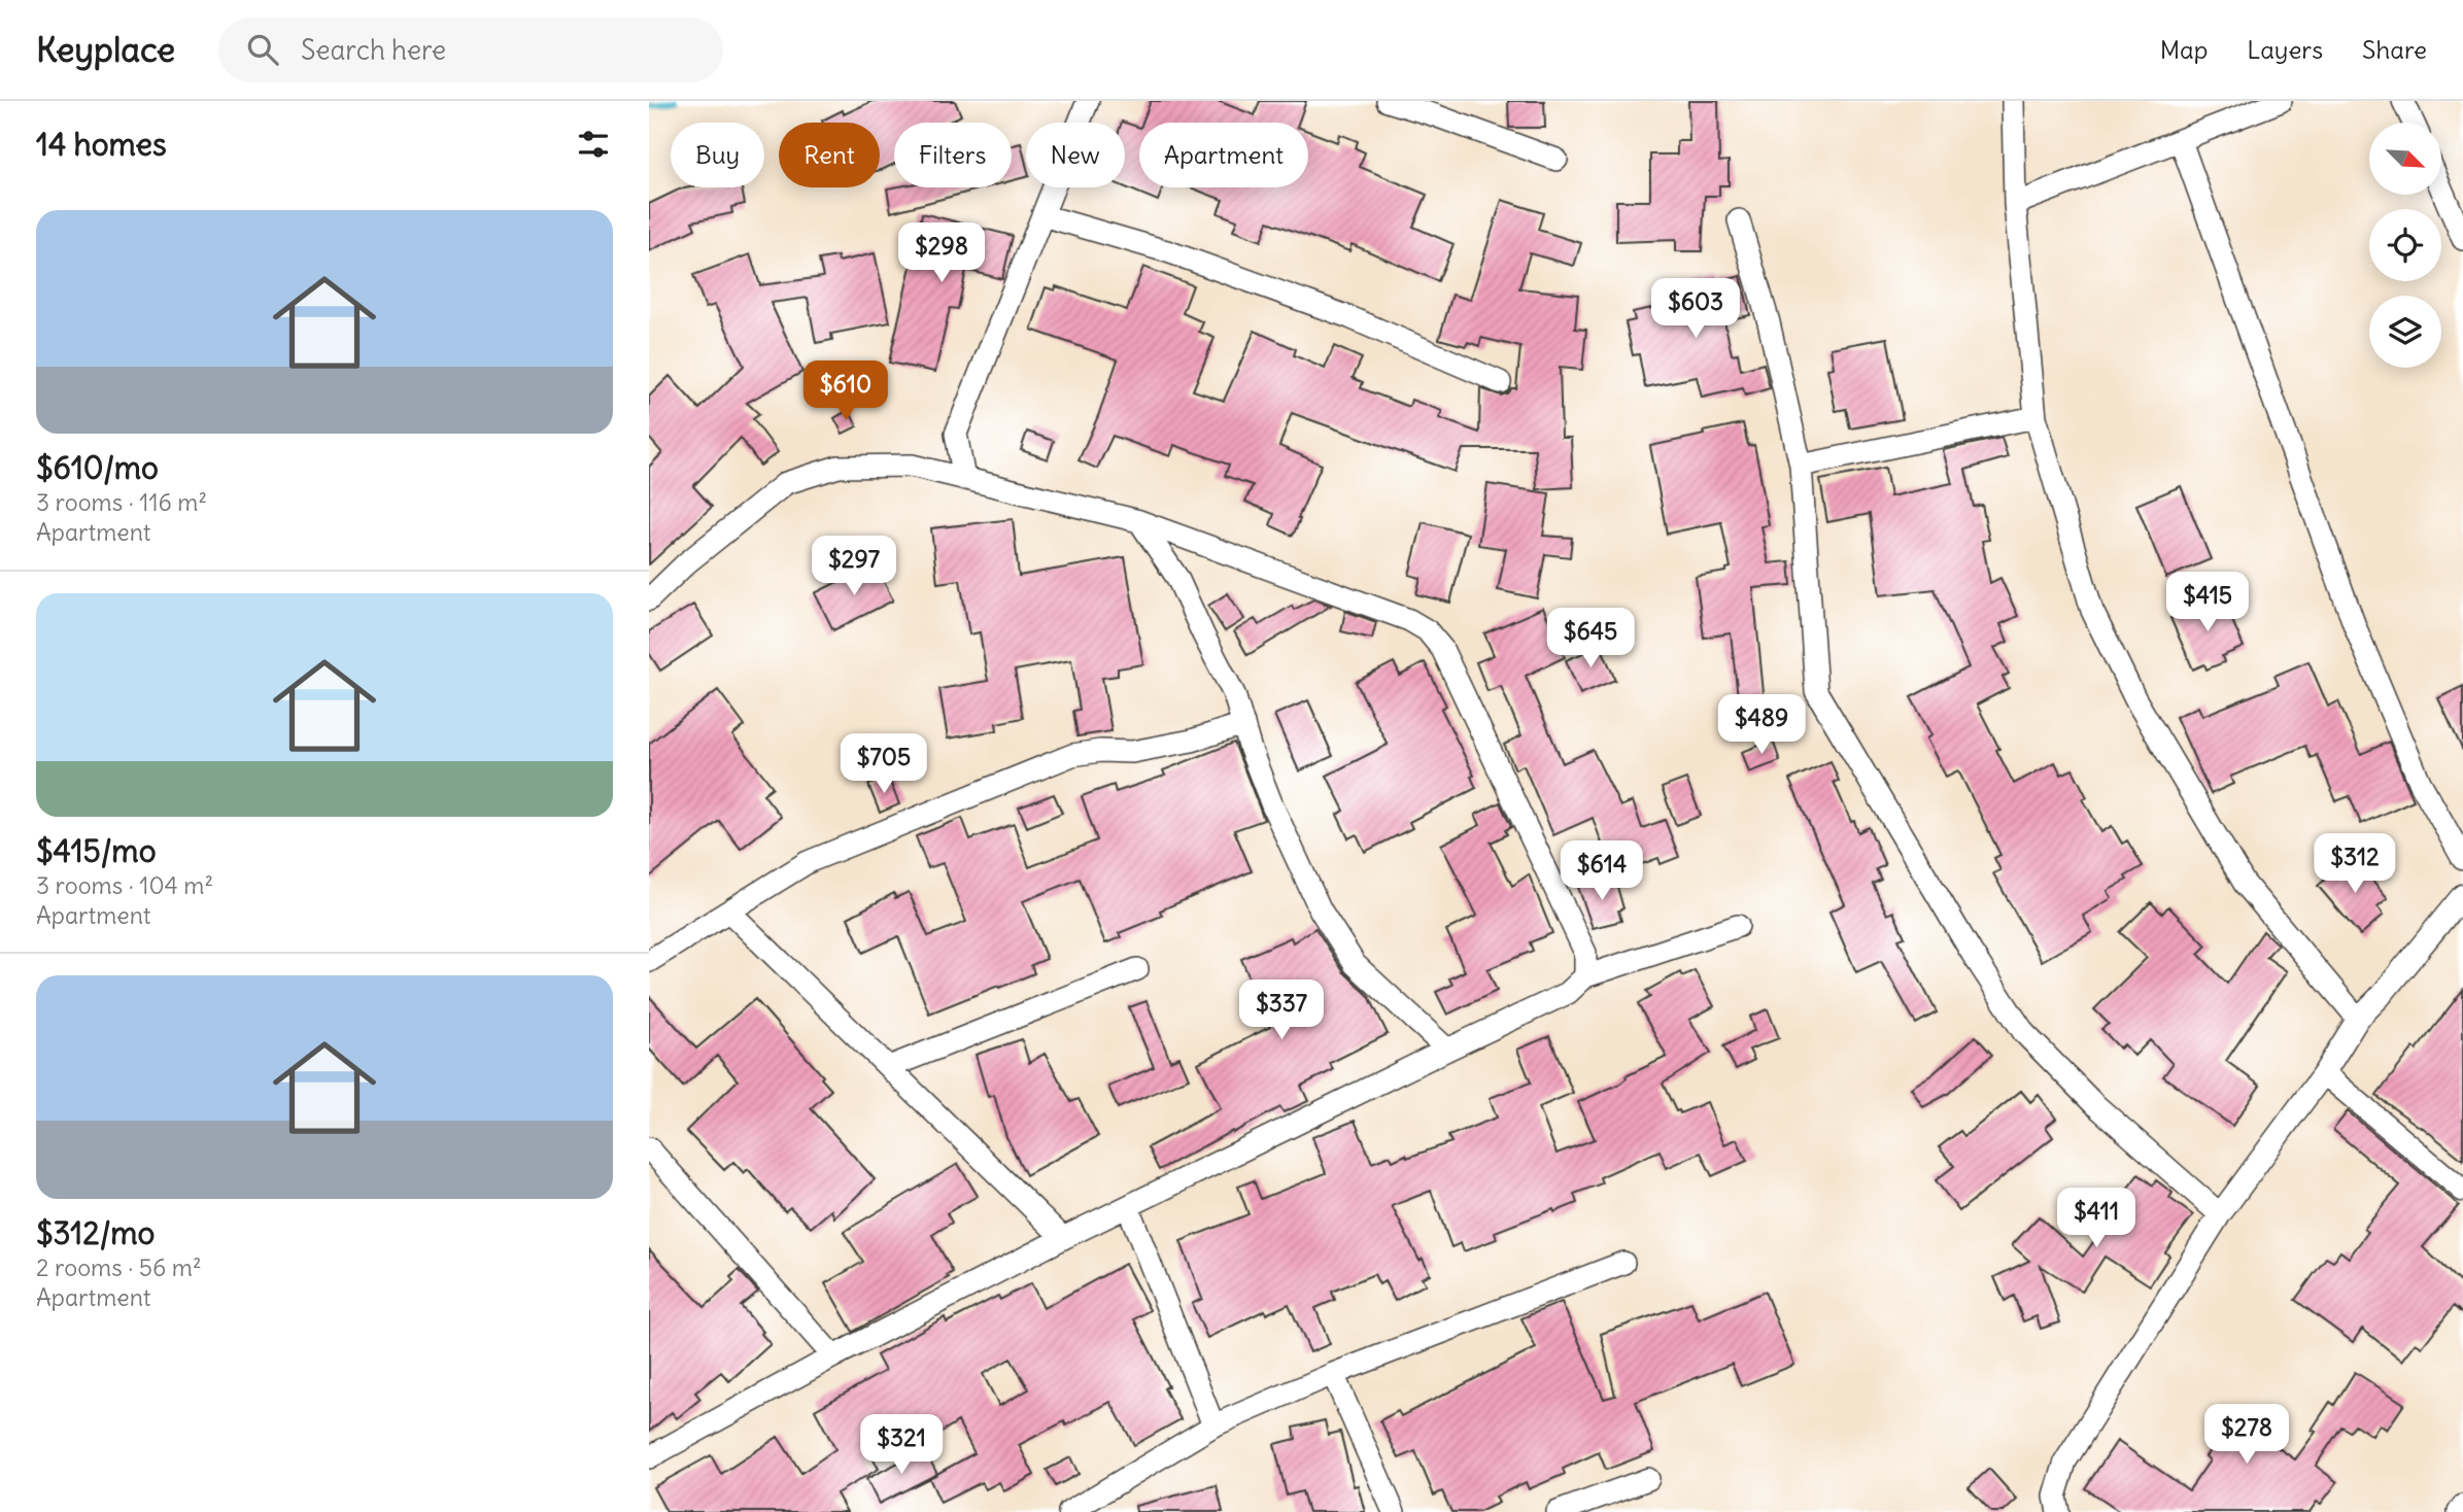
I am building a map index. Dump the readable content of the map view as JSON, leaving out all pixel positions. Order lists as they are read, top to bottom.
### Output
{
  "north": "bottom right",
  "page": {
    "header": "Keyplace",
    "search": "Search here",
    "nav": ["Map", "Layers", "Share"],
    "heading": "14 homes",
    "chip": [
      "Buy",
      "Rent",
      "Filters",
      "New",
      "Apartment"
    ],
    "list": [
      {
        "name": "$610/mo",
        "note": "3 rooms · 116 m² · Apartment"
      },
      {
        "name": "$415/mo",
        "note": "3 rooms · 104 m² · Apartment"
      },
      {
        "name": "$312/mo",
        "note": "2 rooms · 56 m² · Apartment"
      }
    ],
    "price": [
      "$298",
      "$603",
      "$610",
      "$297",
      "$415",
      "$645",
      "$489",
      "$705",
      "$312",
      "$614",
      "$337",
      "$411",
      "$278",
      "$321"
    ]
  }
}
